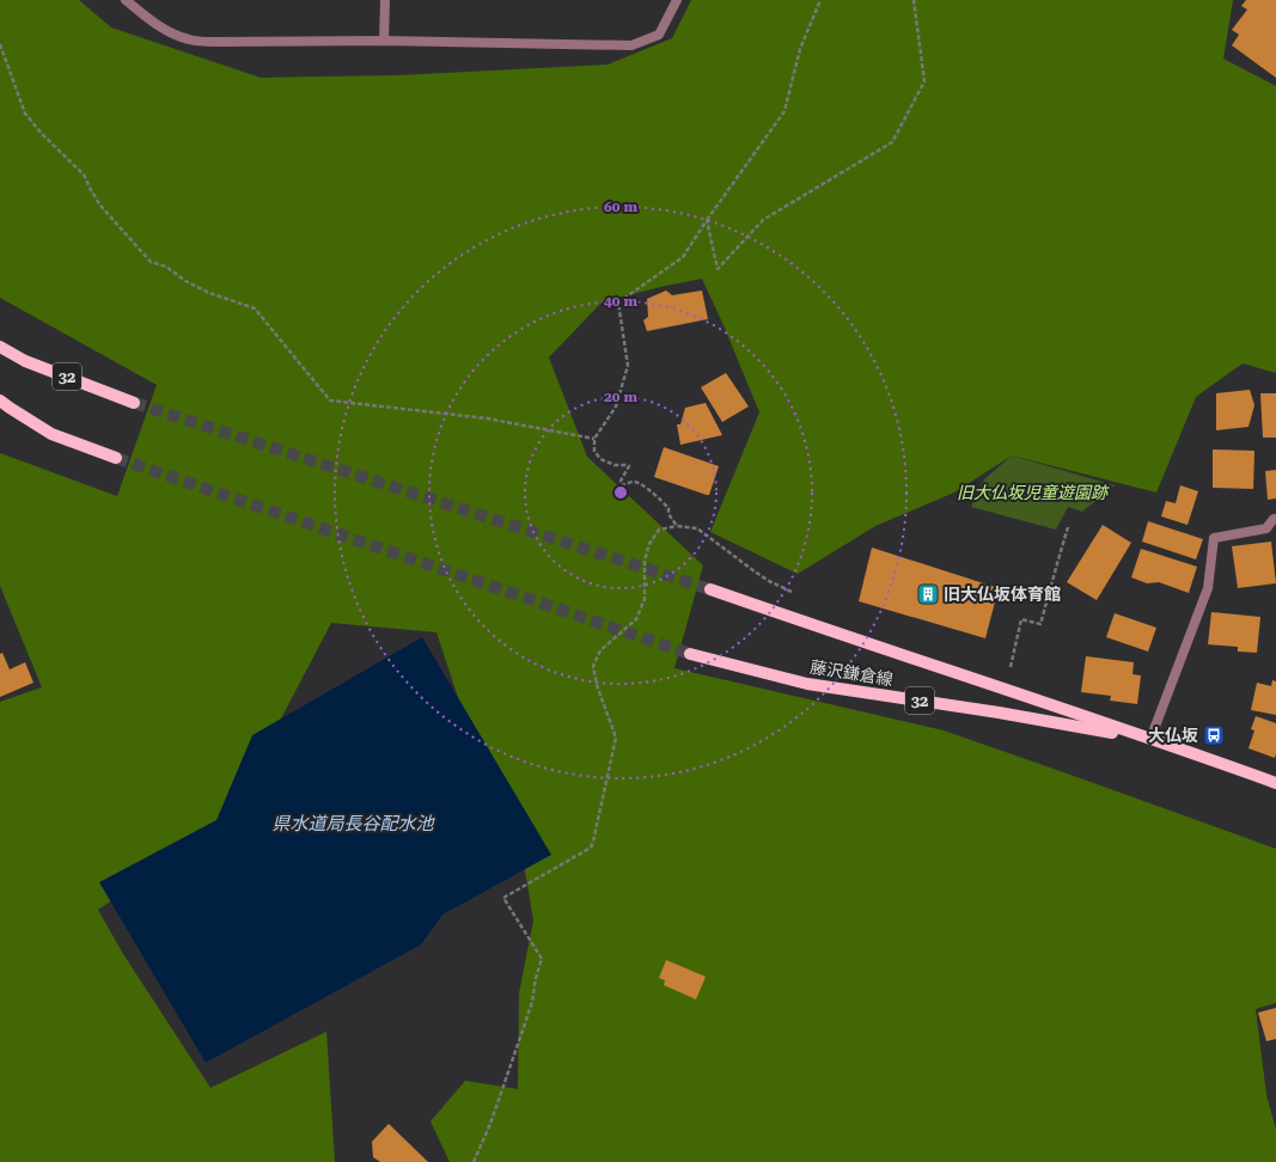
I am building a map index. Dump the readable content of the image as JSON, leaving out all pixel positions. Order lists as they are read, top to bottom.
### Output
{
  "streets": {
    "main road": ["32", "藤沢鎌倉線"]
  },
  "water": ["県水道局長谷配水池"],
  "parks": ["旧大仏坂児童遊園跡"],
  "places": {
    "building": ["旧大仏坂体育館"],
    "bus stop": ["大仏坂"]
  },
  "rings": ["60 m", "40 m", "20 m"]
}
